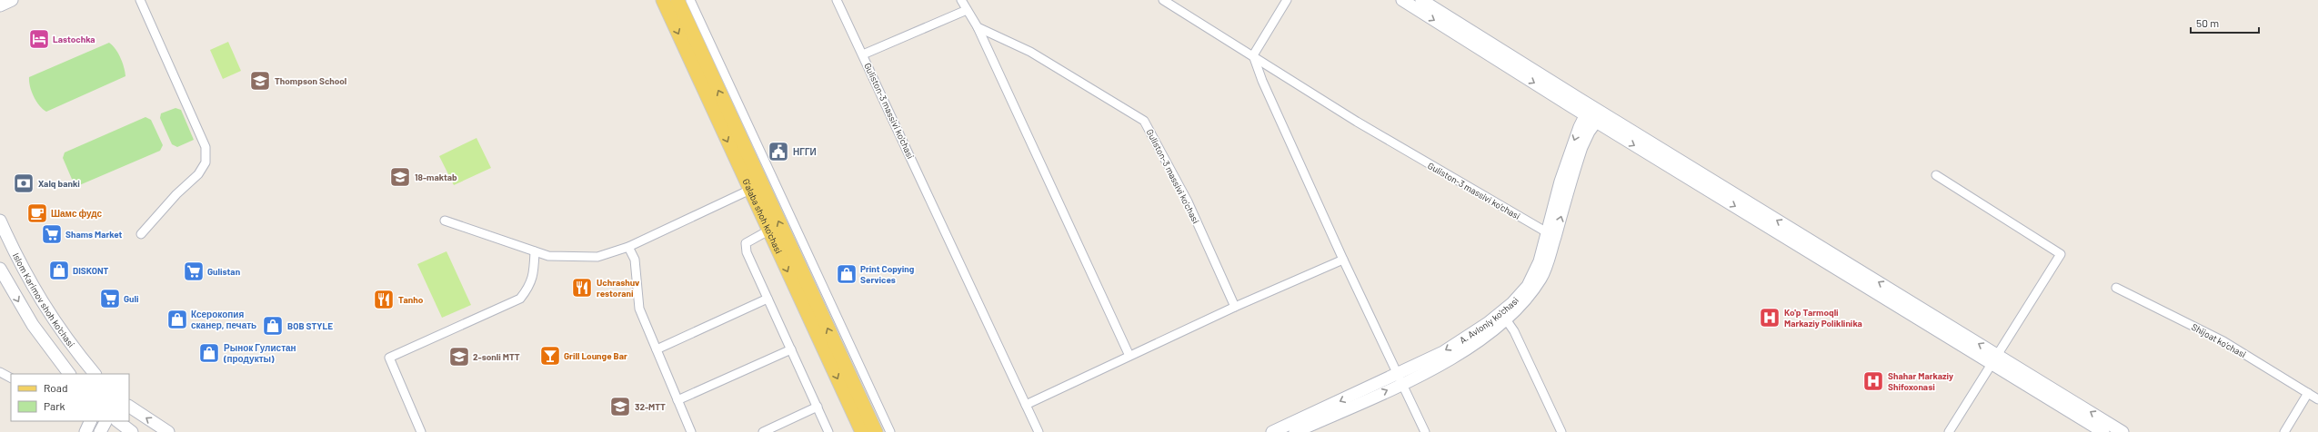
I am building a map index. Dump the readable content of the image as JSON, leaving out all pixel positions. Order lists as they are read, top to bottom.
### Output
{
  "streets": {
    "main road": ["G'alaba shoh ko'chasi"],
    "street": [
      "Guliston-3 massivi ko'chasi",
      "Islom Karimov shoh ko'chasi",
      "A. Avloniy ko'chasi",
      "Shijoat ko'chasi"
    ]
  },
  "crossings": [
    ["Guliston-3 massivi ko'chasi", "A. Avloniy ko'chasi"]
  ],
  "places": {
    "hotel": ["Lastochka"],
    "school or university": [
      "Thompson School",
      "18-maktab",
      "2-sonli MTT",
      "32-MTT"
    ],
    "public building": ["НГГИ"],
    "bank": ["Xalq banki"],
    "cafe": ["Шамс фудс"],
    "supermarket": ["Shams Market", "Gulistan", "Guli"],
    "shop": [
      "DISKONT",
      "Print Copying Services",
      "Ксерокопия сканер, печать",
      "BOB STYLE",
      "Рынок Гулистан (продукты)"
    ],
    "restaurant": ["Uchrashuv restorani", "Tanho"],
    "hospital": ["Ko'p Tarmoqli Markaziy Poliklinika", "Shahar Markaziy Shifoxonasi"],
    "bar": ["Grill Lounge Bar"]
  },
  "legend": ["Road", "Park"],
  "scale_bar": "50 m"
}
